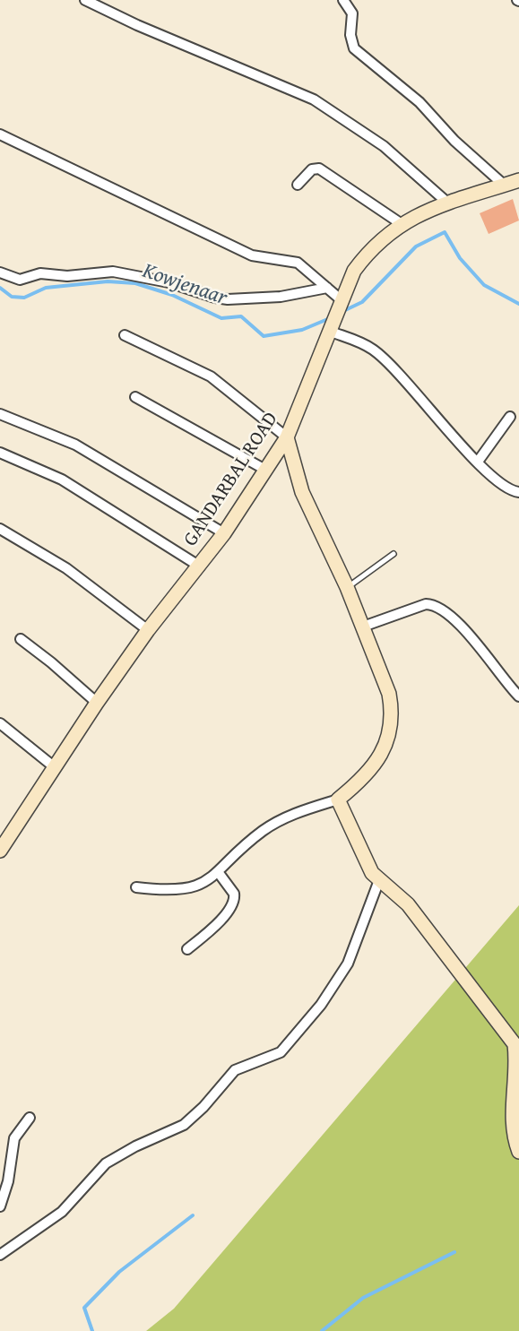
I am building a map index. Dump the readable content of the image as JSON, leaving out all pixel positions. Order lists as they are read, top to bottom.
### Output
{
  "streets": {
    "street": ["GANDARBAL ROAD"]
  },
  "water": ["Kowjenaar"]
}
